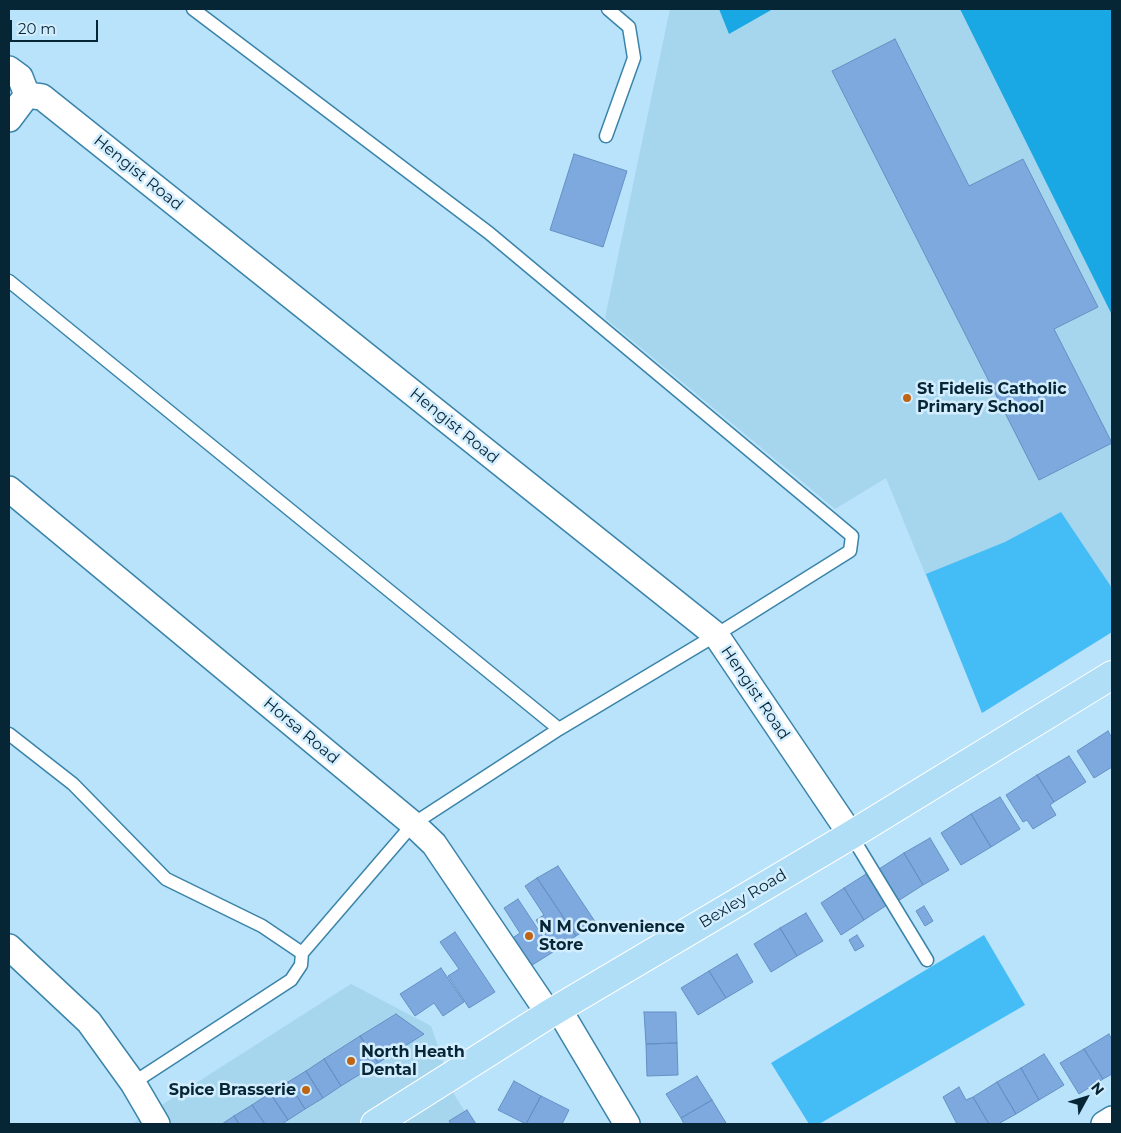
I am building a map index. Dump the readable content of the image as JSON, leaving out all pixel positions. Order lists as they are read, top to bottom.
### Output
{
  "streets": {
    "main road": ["Bexley Road"],
    "street": ["Hengist Road", "Horsa Road"]
  },
  "crossings": [
    ["Hengist Road", "Bexley Road"],
    ["Horsa Road", "Bexley Road"]
  ],
  "places": [
    "St Fidelis Catholic Primary School",
    "N M Convenience Store",
    "North Heath Dental",
    "Spice Brasserie"
  ],
  "scale_bar": "20 m",
  "north": "top right"
}
